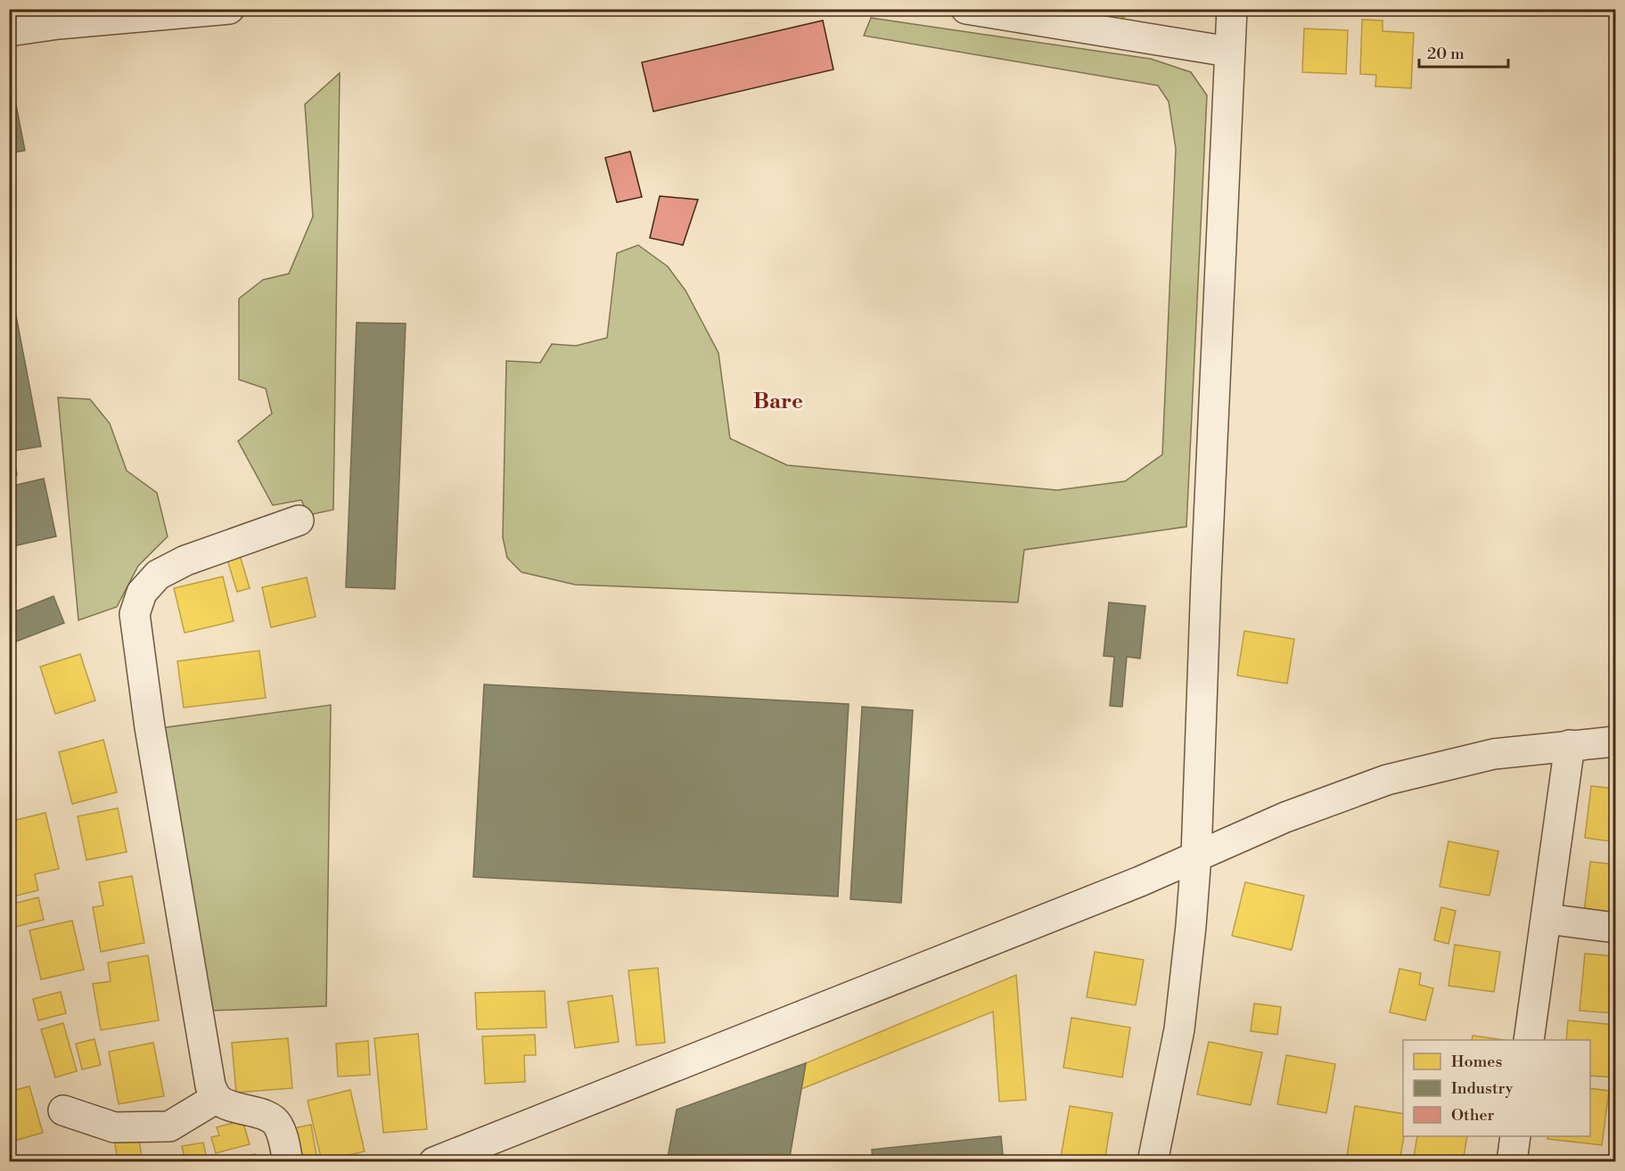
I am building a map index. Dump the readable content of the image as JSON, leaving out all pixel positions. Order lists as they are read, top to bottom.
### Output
{
  "districts": ["Bare"],
  "legend": ["Homes", "Industry", "Other"],
  "scale_bar": "20 m"
}
